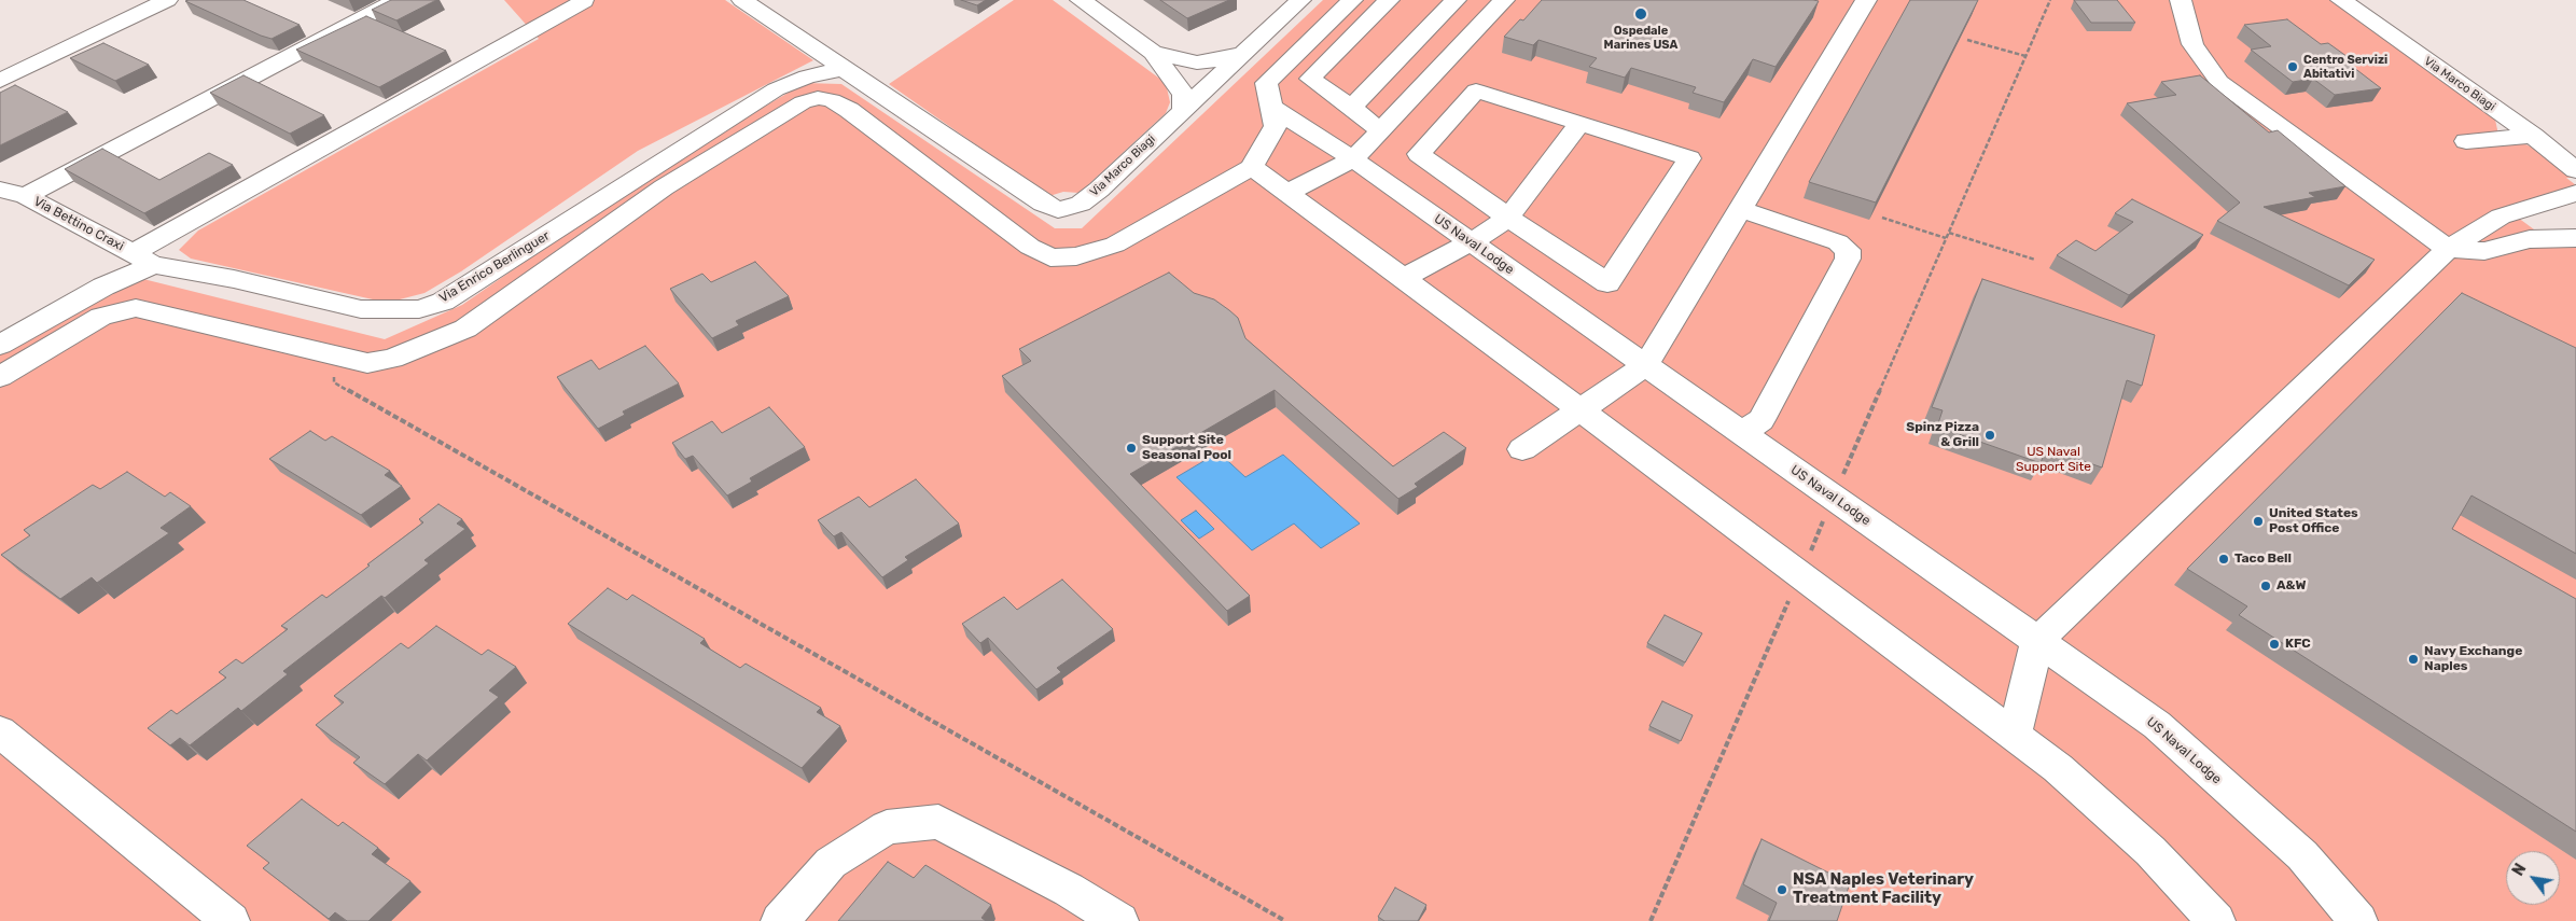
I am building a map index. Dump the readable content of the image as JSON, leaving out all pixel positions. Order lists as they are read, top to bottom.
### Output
{
  "streets": {
    "street": [
      "Via Marco Biagi",
      "Via Bettino Craxi",
      "US Naval Lodge",
      "Via Enrico Berlinguer"
    ]
  },
  "crossings": [
    ["Via Marco Biagi", "Via Enrico Berlinguer"],
    ["Via Bettino Craxi", "Via Enrico Berlinguer"]
  ],
  "parks": ["US Naval Support Site"],
  "places": [
    "Ospedale Marines USA",
    "Centro Servizi Abitativi",
    "Spinz Pizza & Grill",
    "Support Site Seasonal Pool",
    "United States Post Office",
    "Taco Bell",
    "A&W",
    "KFC",
    "Navy Exchange Naples",
    "NSA Naples Veterinary Treatment Facility"
  ],
  "north": "top left"
}
